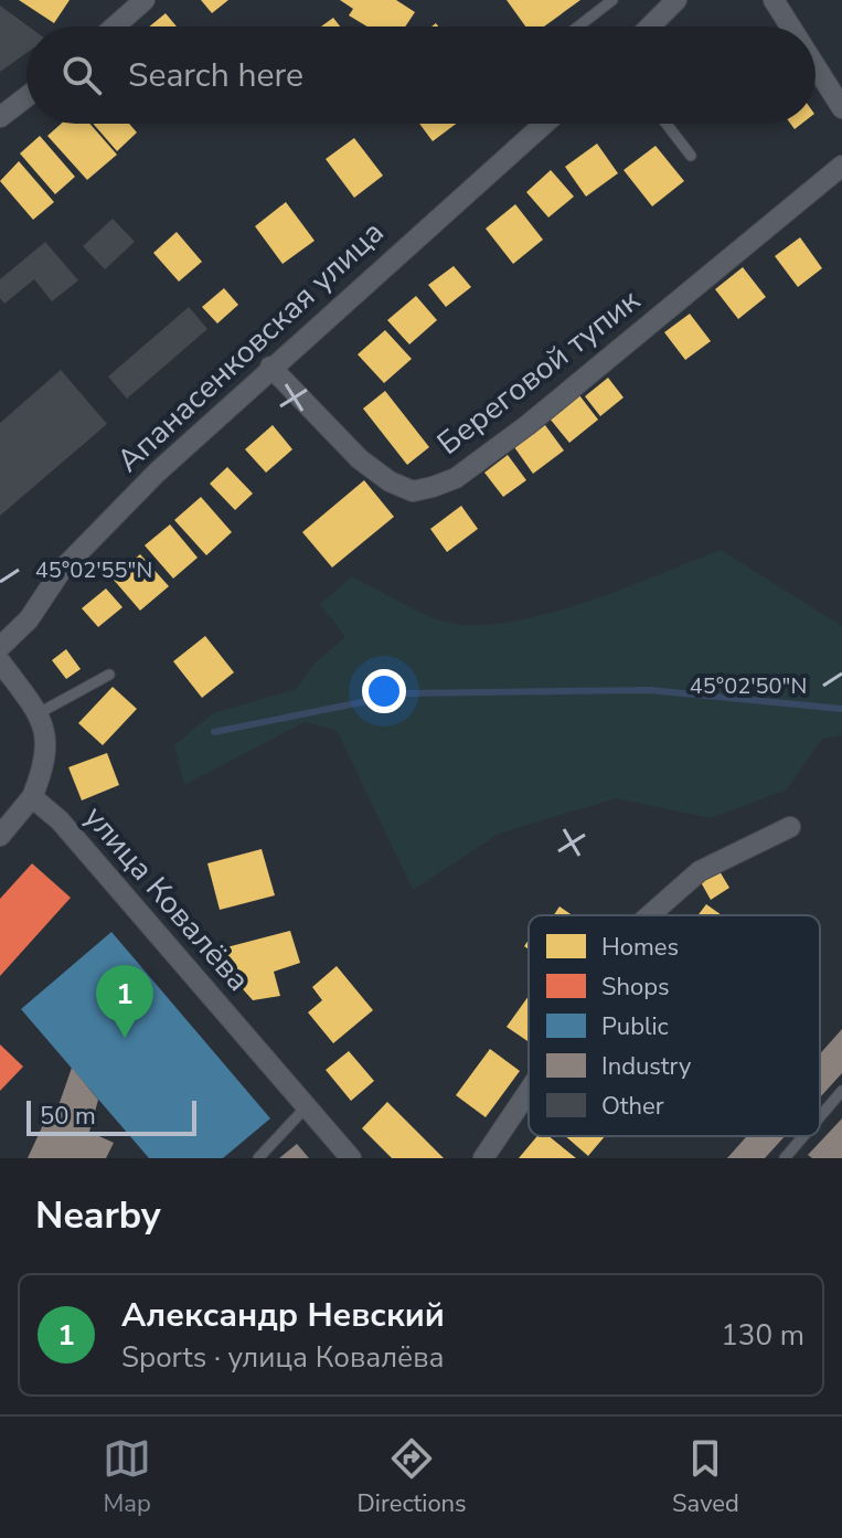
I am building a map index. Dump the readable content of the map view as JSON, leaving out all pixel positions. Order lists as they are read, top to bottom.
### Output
{
  "streets": {
    "street": ["Апанасенковская улица", "Береговой тупик", "улица Ковалёва"]
  },
  "crossings": [
    ["Апанасенковская улица", "Береговой тупик"]
  ],
  "legend": [
    "Homes",
    "Shops",
    "Public",
    "Industry",
    "Other"
  ],
  "scale_bar": "50 m",
  "page": {
    "search": "Search here",
    "pins": "1",
    "scale": "50 m",
    "heading": "Nearby",
    "list": [
      {
        "mark": "1",
        "name": "Александр Невский",
        "note": "Sports · улица Ковалёва",
        "value": "130 m"
      }
    ],
    "nav": ["Map", "Directions", "Saved"]
  },
  "coordinates": ["45°02'55\"N", "45°02'50\"N"]
}
